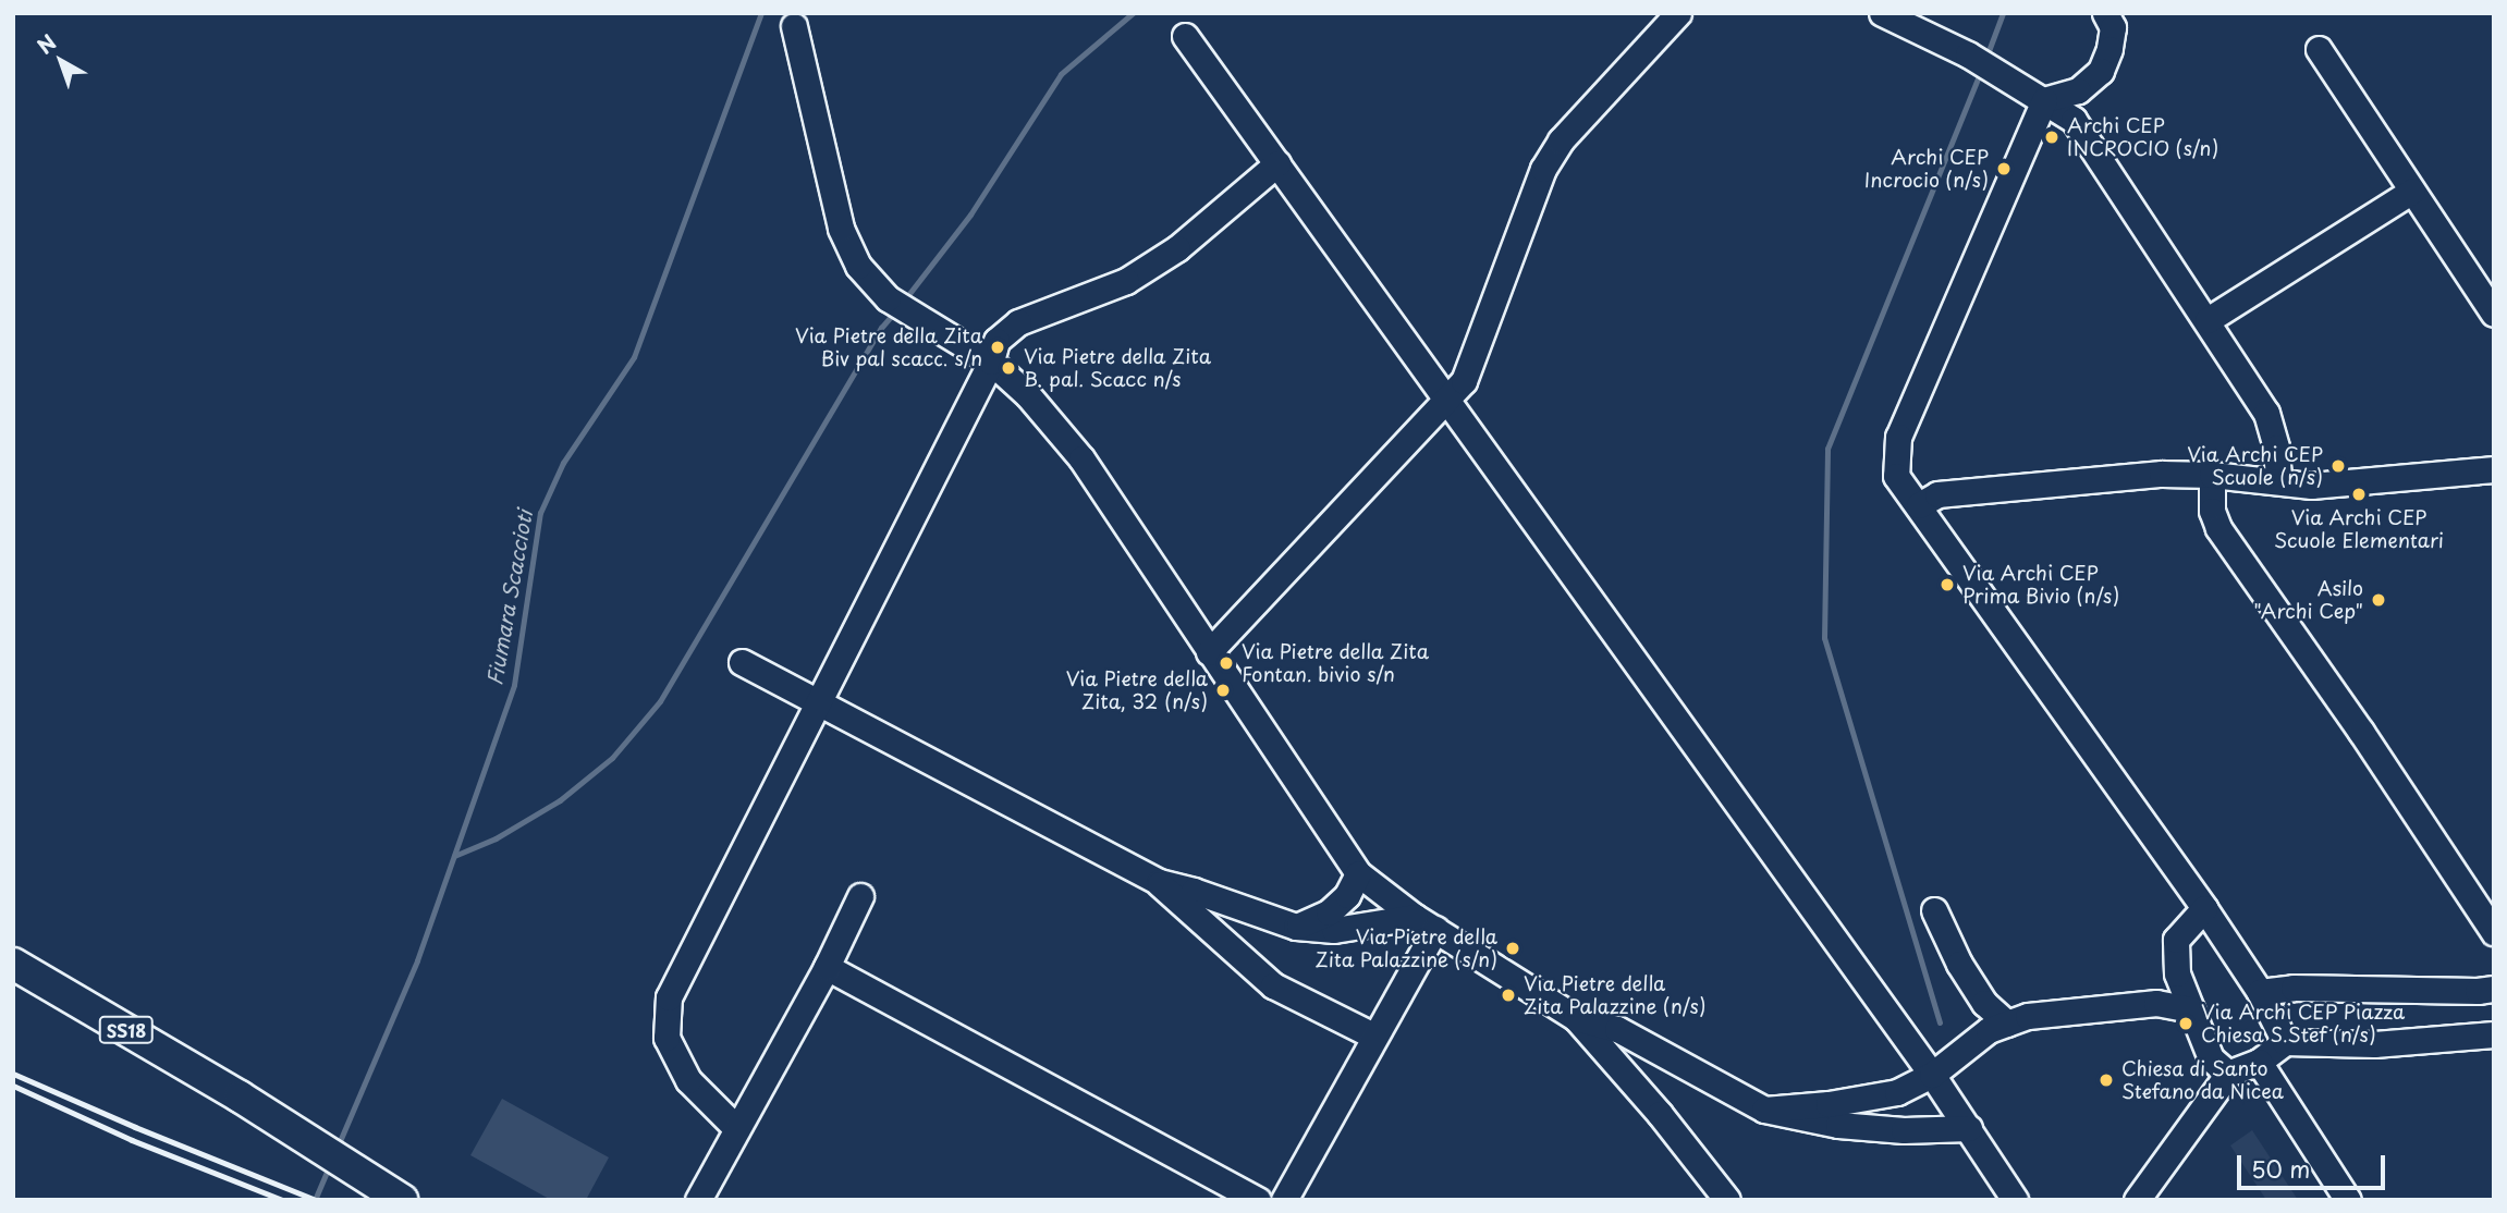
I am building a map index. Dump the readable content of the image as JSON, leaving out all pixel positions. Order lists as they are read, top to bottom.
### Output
{
  "streets": {
    "main road": ["SS18"]
  },
  "water": ["Fiumara Scaccioti"],
  "places": [
    "Archi CEP INCROCIO (s/n)",
    "Archi CEP Incrocio (n/s)",
    "Via Pietre della Zita Biv pal scacc. s/n",
    "Via Pietre della Zita B. pal. Scacc n/s",
    "Via Archi CEP Scuole (n/s)",
    "Via Archi CEP Scuole Elementari",
    "Via Archi CEP Prima Bivio (n/s)",
    "Asilo \"Archi Cep\"",
    "Via Pietre della Zita Fontan. bivio s/n",
    "Via Pietre della Zita, 32 (n/s)",
    "Via Pietre della Zita Palazzine (s/n)",
    "Via Pietre della Zita Palazzine (n/s)",
    "Via Archi CEP Piazza Chiesa S.Stef (n/s)",
    "Chiesa di Santo Stefano da Nicea"
  ],
  "scale_bar": "50 m",
  "north": "top left"
}
